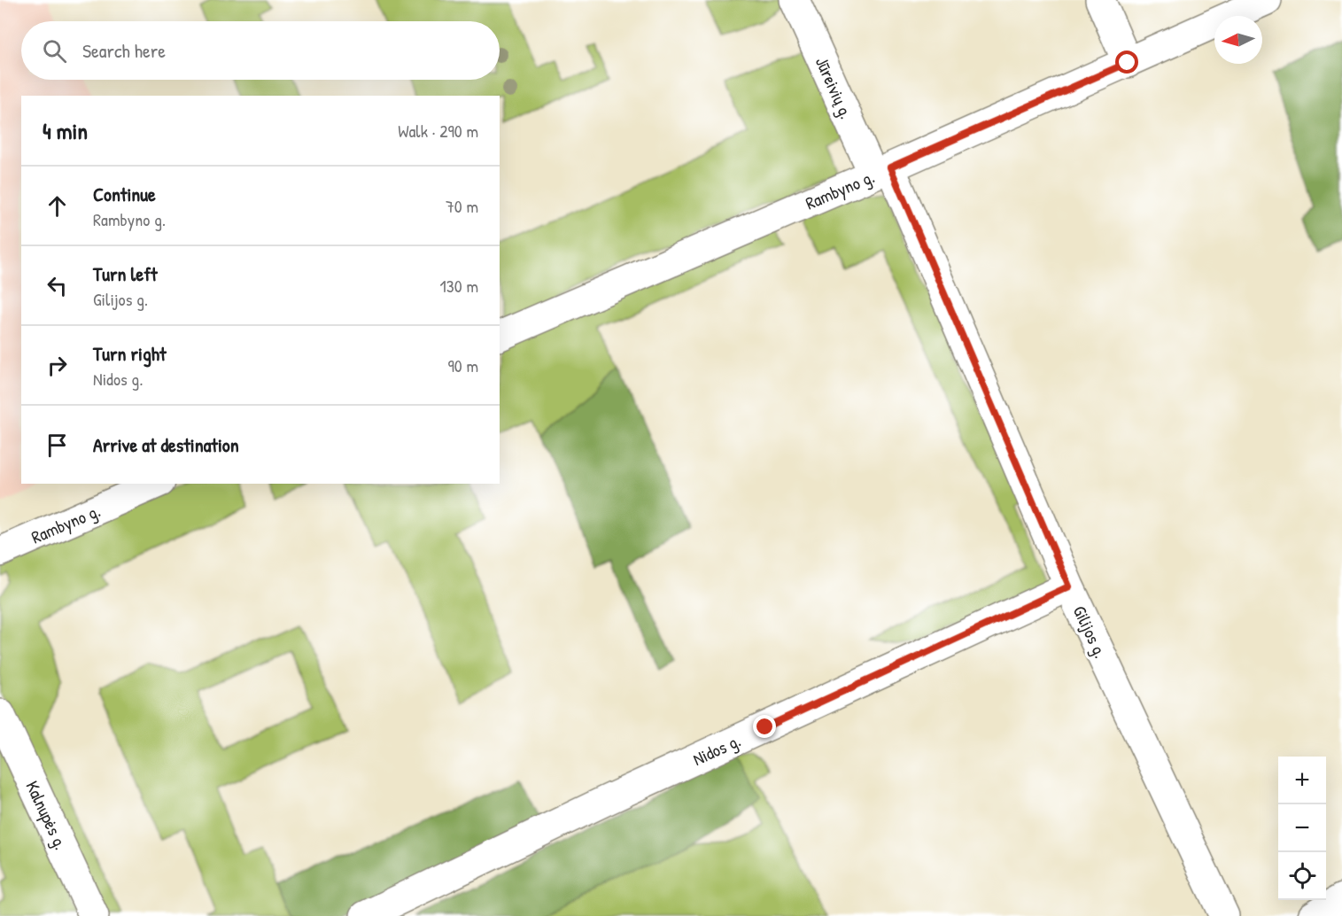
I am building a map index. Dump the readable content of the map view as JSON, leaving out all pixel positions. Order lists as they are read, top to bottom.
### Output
{
  "streets": {
    "street": [
      "Jūreivių g.",
      "Rambyno g.",
      "Gilijos g.",
      "Nidos g.",
      "Kalnupės g."
    ]
  },
  "crossings": [
    ["Jūreivių g.", "Rambyno g."],
    ["Jūreivių g.", "Gilijos g."],
    ["Rambyno g.", "Gilijos g."],
    ["Gilijos g.", "Nidos g."]
  ],
  "north": "left",
  "page": {
    "search": "Search here",
    "heading": ["4 min", "Walk · 290 m"],
    "list": [
      ["Continue", "Rambyno g.", "70 m"],
      ["Turn left", "Gilijos g.", "130 m"],
      ["Turn right", "Nidos g.", "90 m"],
      "Arrive at destination"
    ],
    "map_buttons": ["+", "−"]
  }
}
